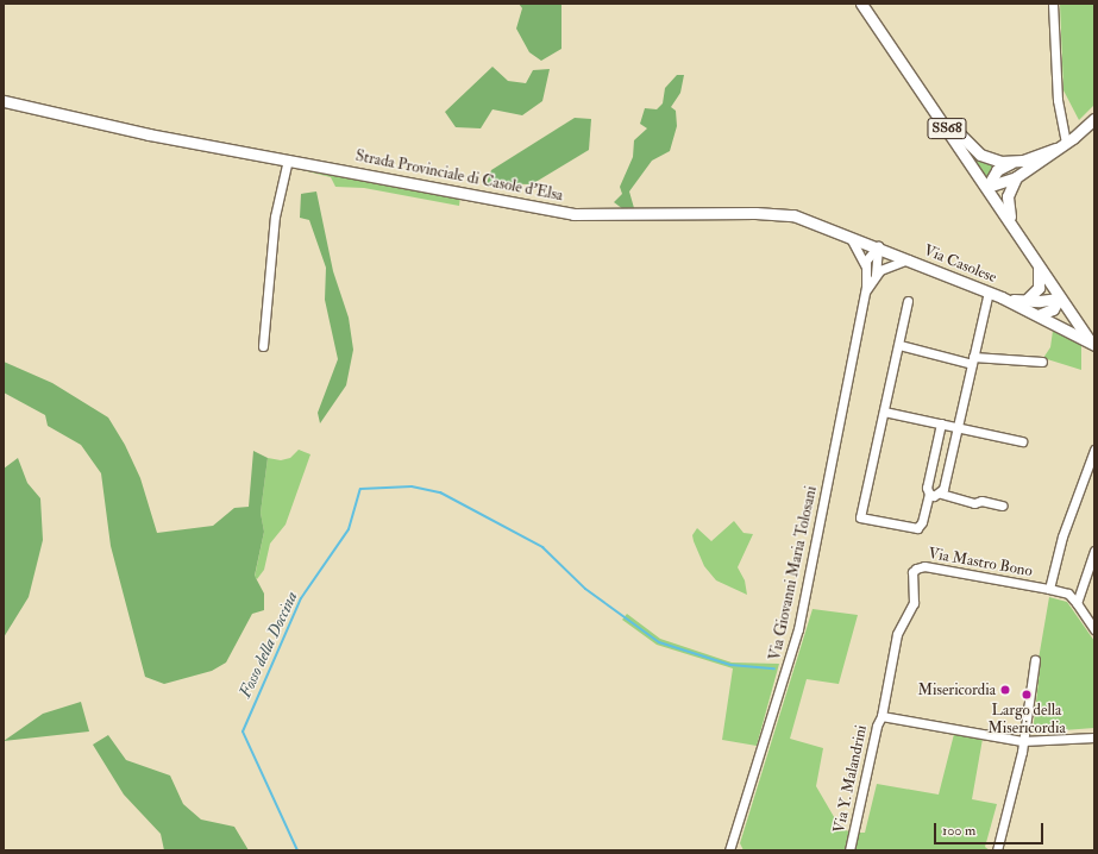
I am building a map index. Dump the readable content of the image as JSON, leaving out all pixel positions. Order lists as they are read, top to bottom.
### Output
{
  "streets": {
    "main road": ["SS68", "Strada Provinciale di Casole d'Elsa", "Via Casolese"],
    "street": ["Via Mastro Bono", "Via Giovanni Maria Tolosani", "Via Y. Malandrini"]
  },
  "crossings": [
    ["SS68", "Via Casolese"],
    ["Strada Provinciale di Casole d'Elsa", "Via Casolese"],
    ["Strada Provinciale di Casole d'Elsa", "Via Giovanni Maria Tolosani"],
    ["Via Mastro Bono", "Via Y. Malandrini"]
  ],
  "water": ["Fosso della Doccina"],
  "places": ["Misericordia", "Largo della Misericordia"],
  "scale_bar": "100 m"
}
